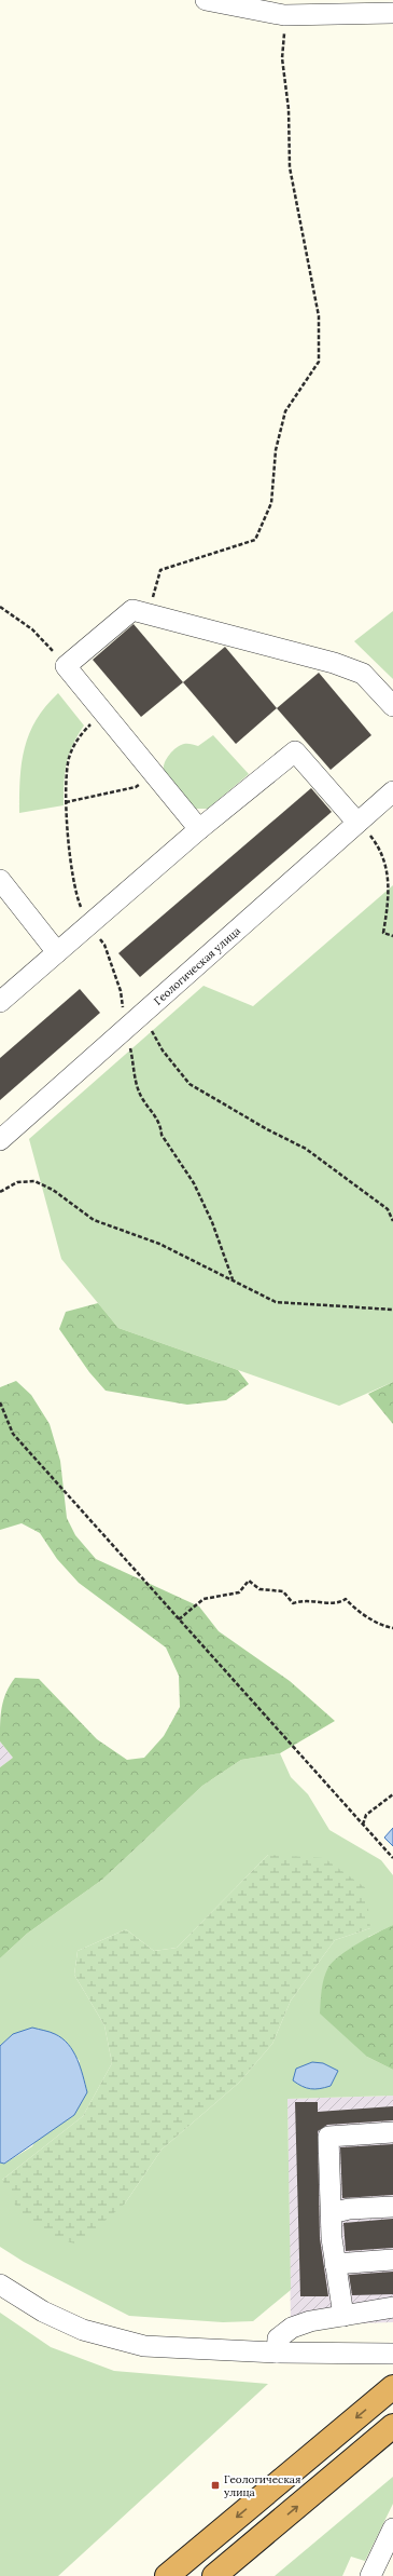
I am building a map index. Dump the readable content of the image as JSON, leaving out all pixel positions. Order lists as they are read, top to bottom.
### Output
{
  "streets": {
    "street": ["Геологическая улица"]
  },
  "places": {
    "transit": ["Геологическая улица"]
  }
}
